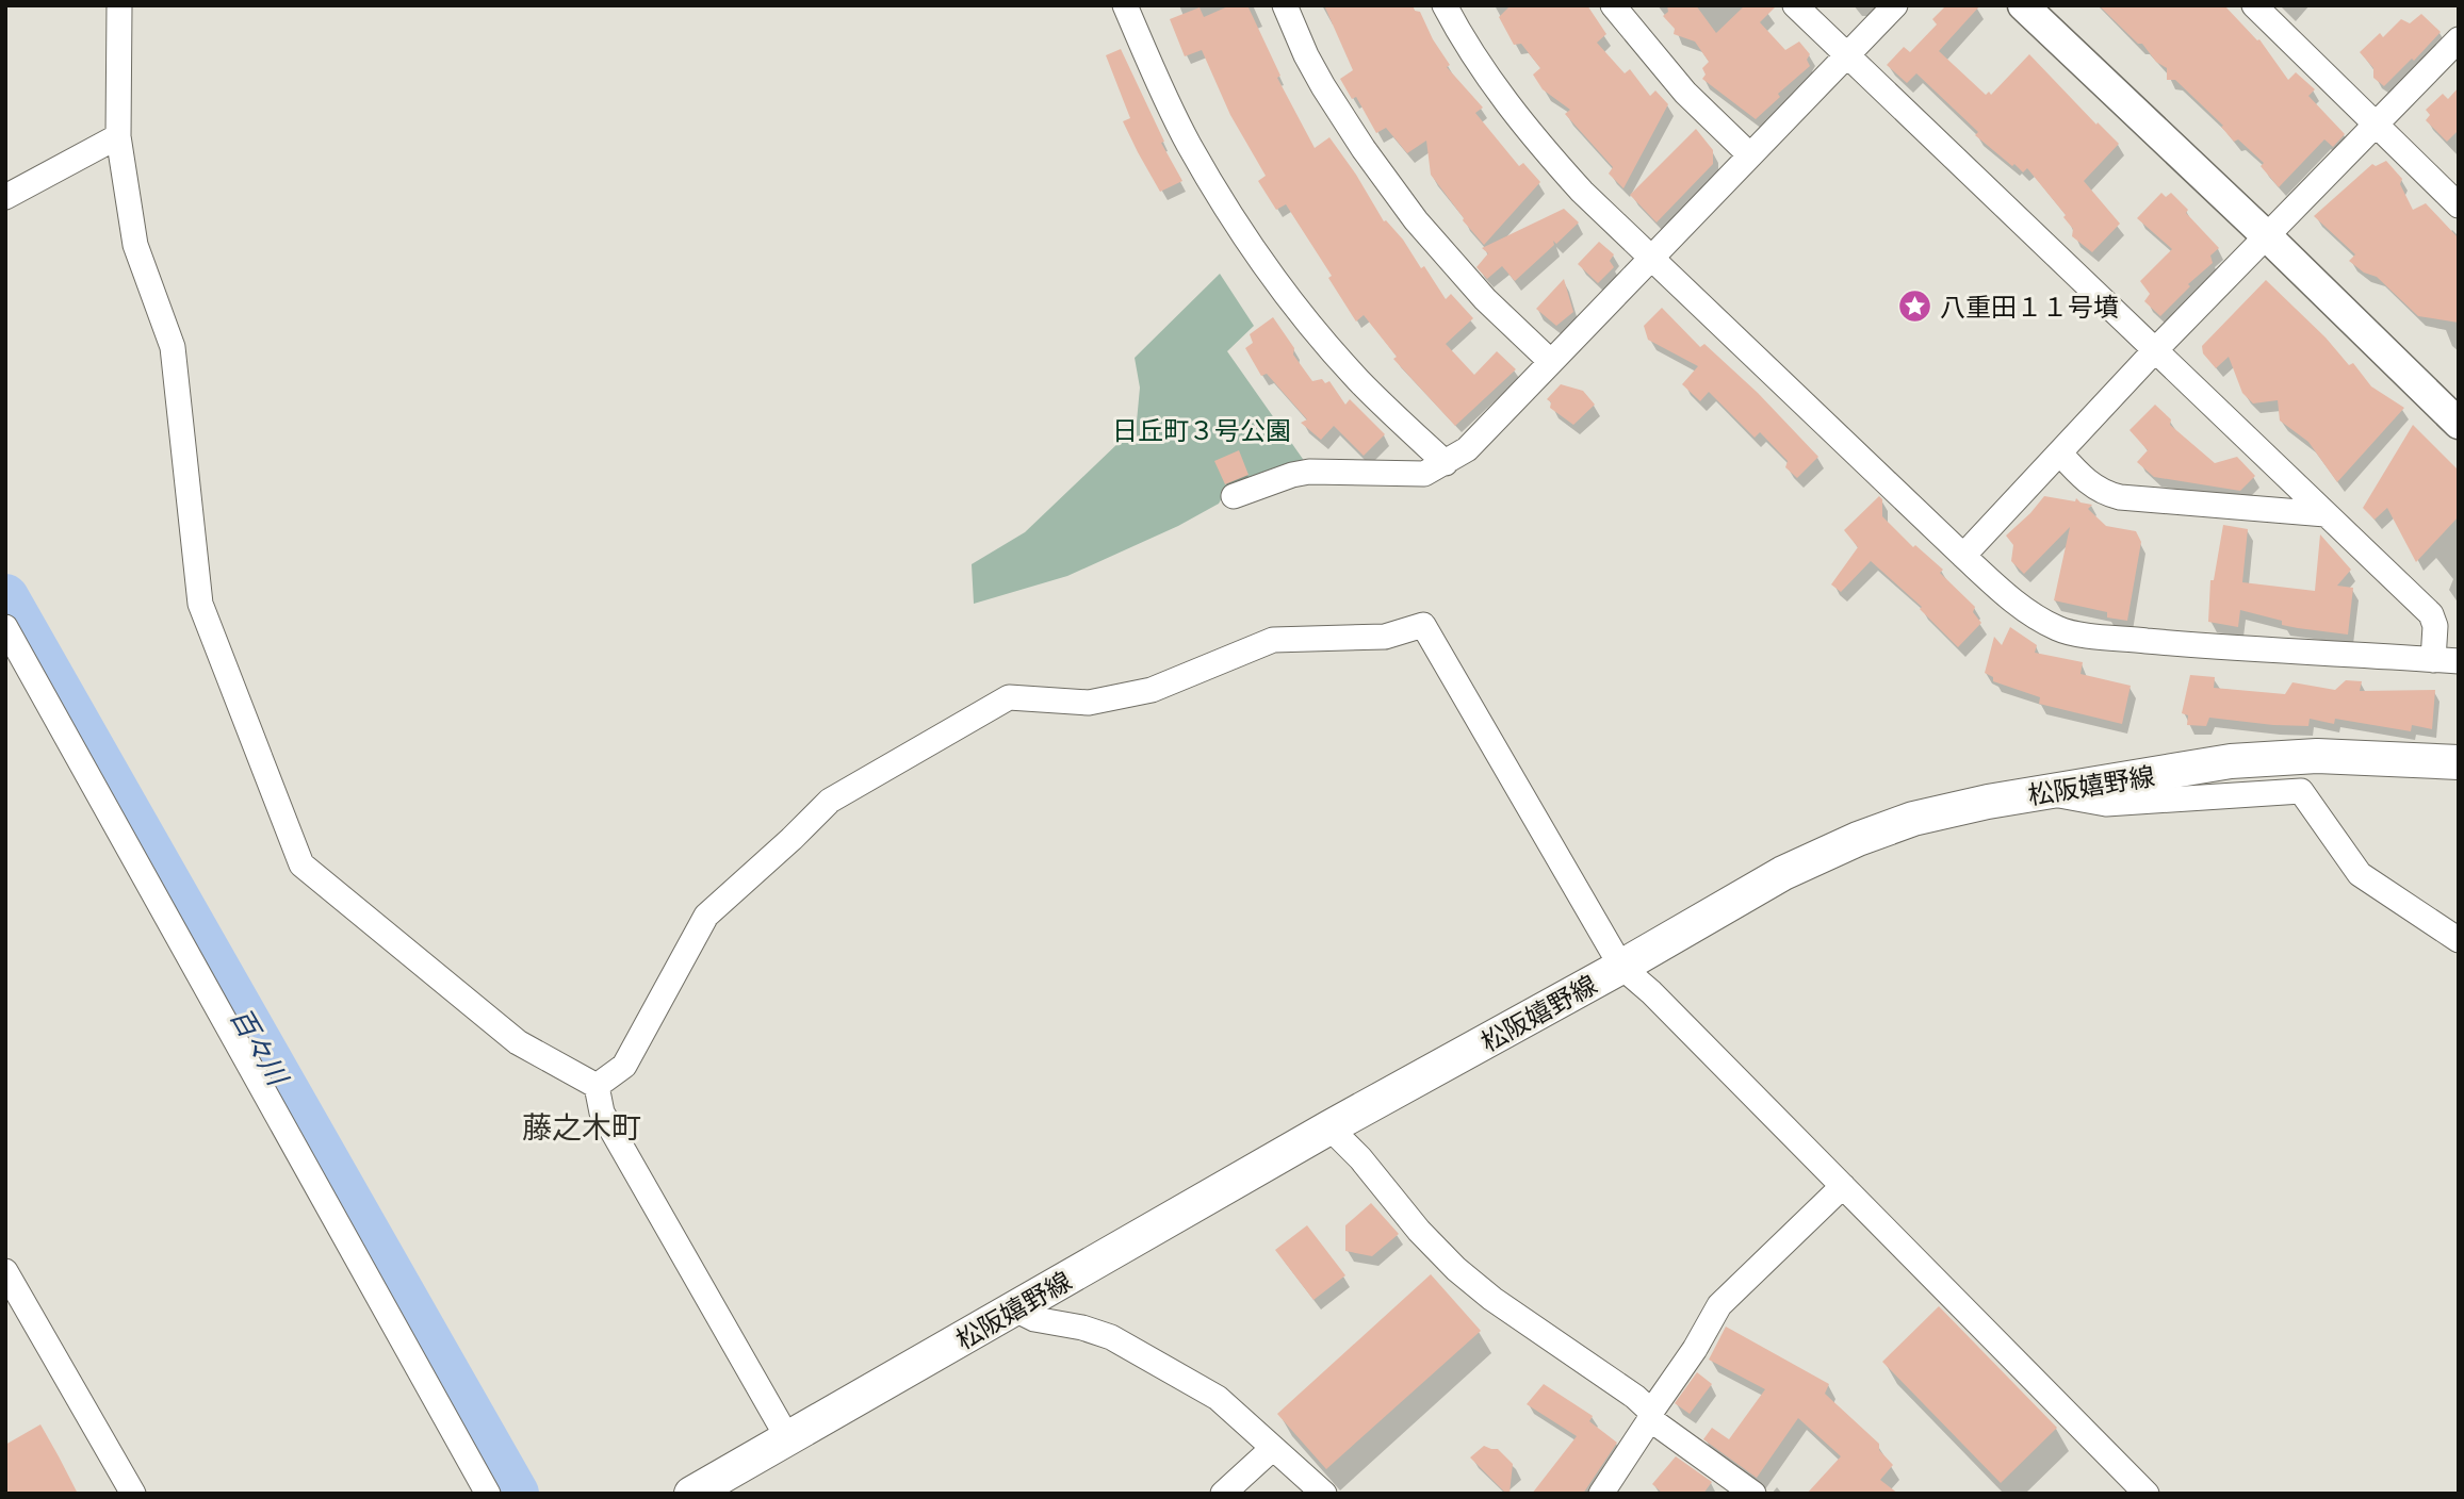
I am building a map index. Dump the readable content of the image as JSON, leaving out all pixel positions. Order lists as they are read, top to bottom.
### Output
{
  "streets": {
    "main road": ["松阪嬉野線"]
  },
  "districts": ["藤之木町"],
  "water": ["百々川"],
  "parks": ["日丘町３号公園"],
  "places": {
    "place": ["八重田１１号墳"]
  }
}
